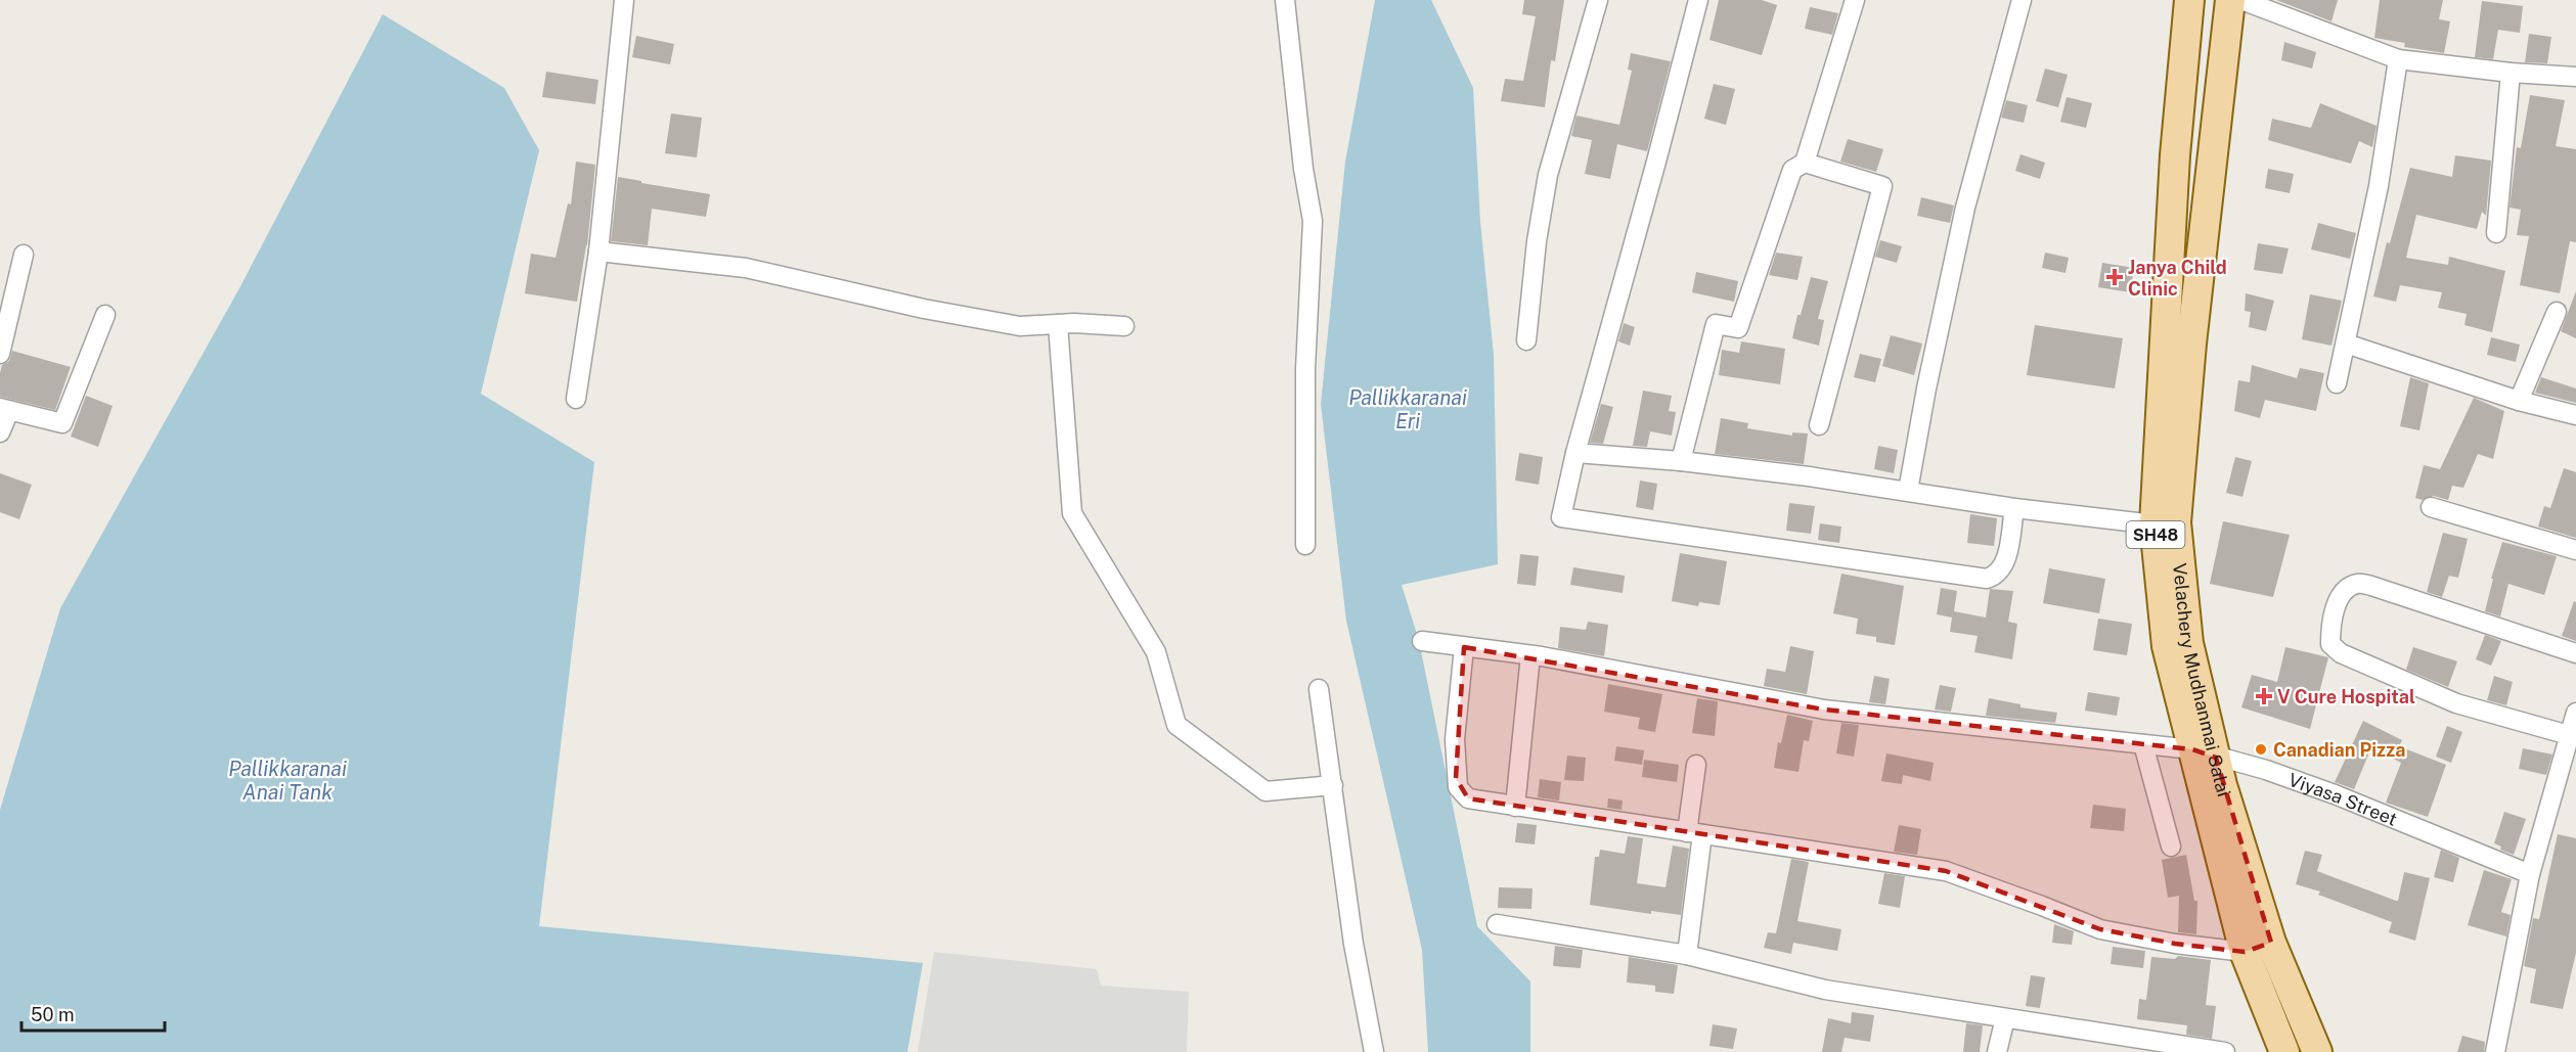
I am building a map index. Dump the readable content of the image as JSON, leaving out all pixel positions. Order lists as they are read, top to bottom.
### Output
{
  "streets": {
    "main road": ["SH48", "Velachery Mudhanmai Salai"],
    "street": ["Viyasa Street"]
  },
  "crossings": [
    ["Velachery Mudhanmai Salai", "Viyasa Street"]
  ],
  "water": ["Pallikkaranai Eri", "Pallikkaranai Anai Tank"],
  "places": {
    "health": ["Janya Child Clinic", "V Cure Hospital"],
    "other": ["Canadian Pizza"]
  },
  "scale_bar": "50 m"
}
